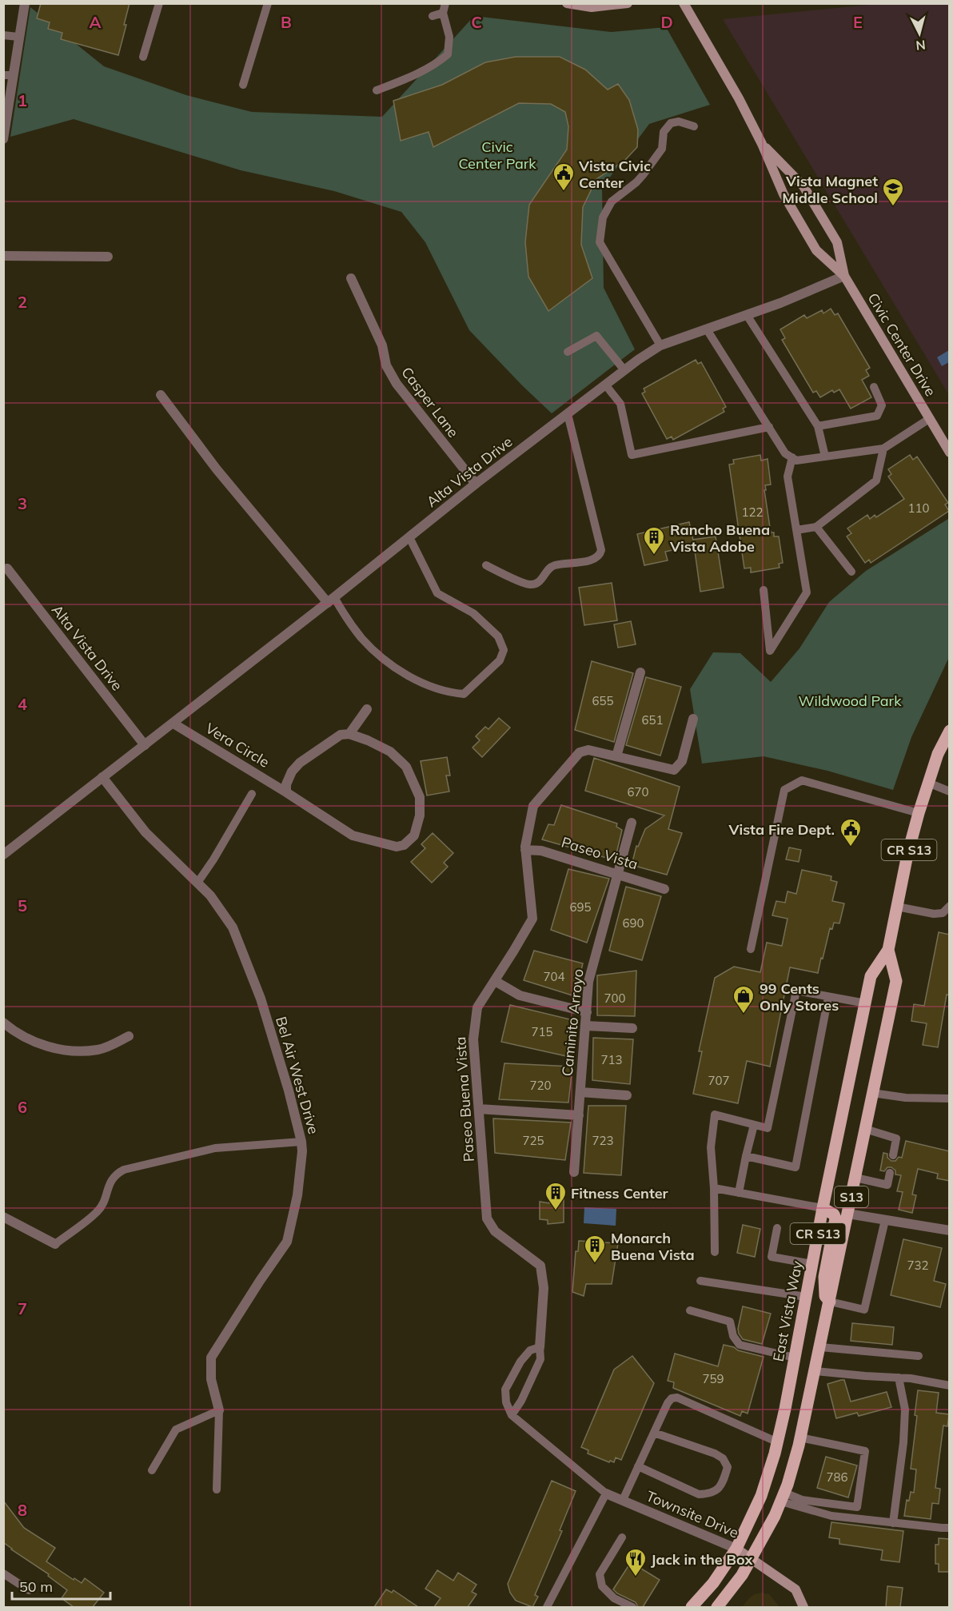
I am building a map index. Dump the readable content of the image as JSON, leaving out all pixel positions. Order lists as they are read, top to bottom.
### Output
{
  "streets": {
    "main road": [
      "Civic Center Drive",
      "CR S13",
      "S13",
      "East Vista Way",
      "Townsite Drive"
    ],
    "street": [
      "Casper Lane",
      "Alta Vista Drive",
      "Vera Circle",
      "Paseo Vista",
      "Caminito Arroyo",
      "Bel Air West Drive",
      "Paseo Buena Vista"
    ]
  },
  "crossings": [
    ["Civic Center Drive", "Alta Vista Drive"],
    ["Casper Lane", "Alta Vista Drive"],
    ["Alta Vista Drive", "Vera Circle"],
    ["Alta Vista Drive", "Bel Air West Drive"],
    ["Paseo Vista", "Caminito Arroyo"],
    ["Paseo Vista", "Paseo Buena Vista"],
    ["East Vista Way", "Townsite Drive"]
  ],
  "parks": ["Civic Center Park", "Wildwood Park"],
  "places": {
    "public building": ["Vista Civic Center", "Vista Fire Dept."],
    "school or university": ["Vista Magnet Middle School"],
    "building": ["Rancho Buena Vista Adobe", "Fitness Center", "Monarch Buena Vista"],
    "shop": ["99 Cents Only Stores"],
    "restaurant": ["Jack in the Box"]
  },
  "house_numbers": [
    "110",
    "122",
    "655",
    "651",
    "670",
    "695",
    "690",
    "704",
    "700",
    "715",
    "713",
    "707",
    "720",
    "725",
    "723",
    "732",
    "759",
    "786"
  ],
  "scale_bar": "50 m",
  "north": "bottom",
  "grid": {
    "columns": [
      "A",
      "B",
      "C",
      "D",
      "E"
    ],
    "rows": [
      "1",
      "2",
      "3",
      "4",
      "5",
      "6",
      "7",
      "8"
    ]
  }
}
